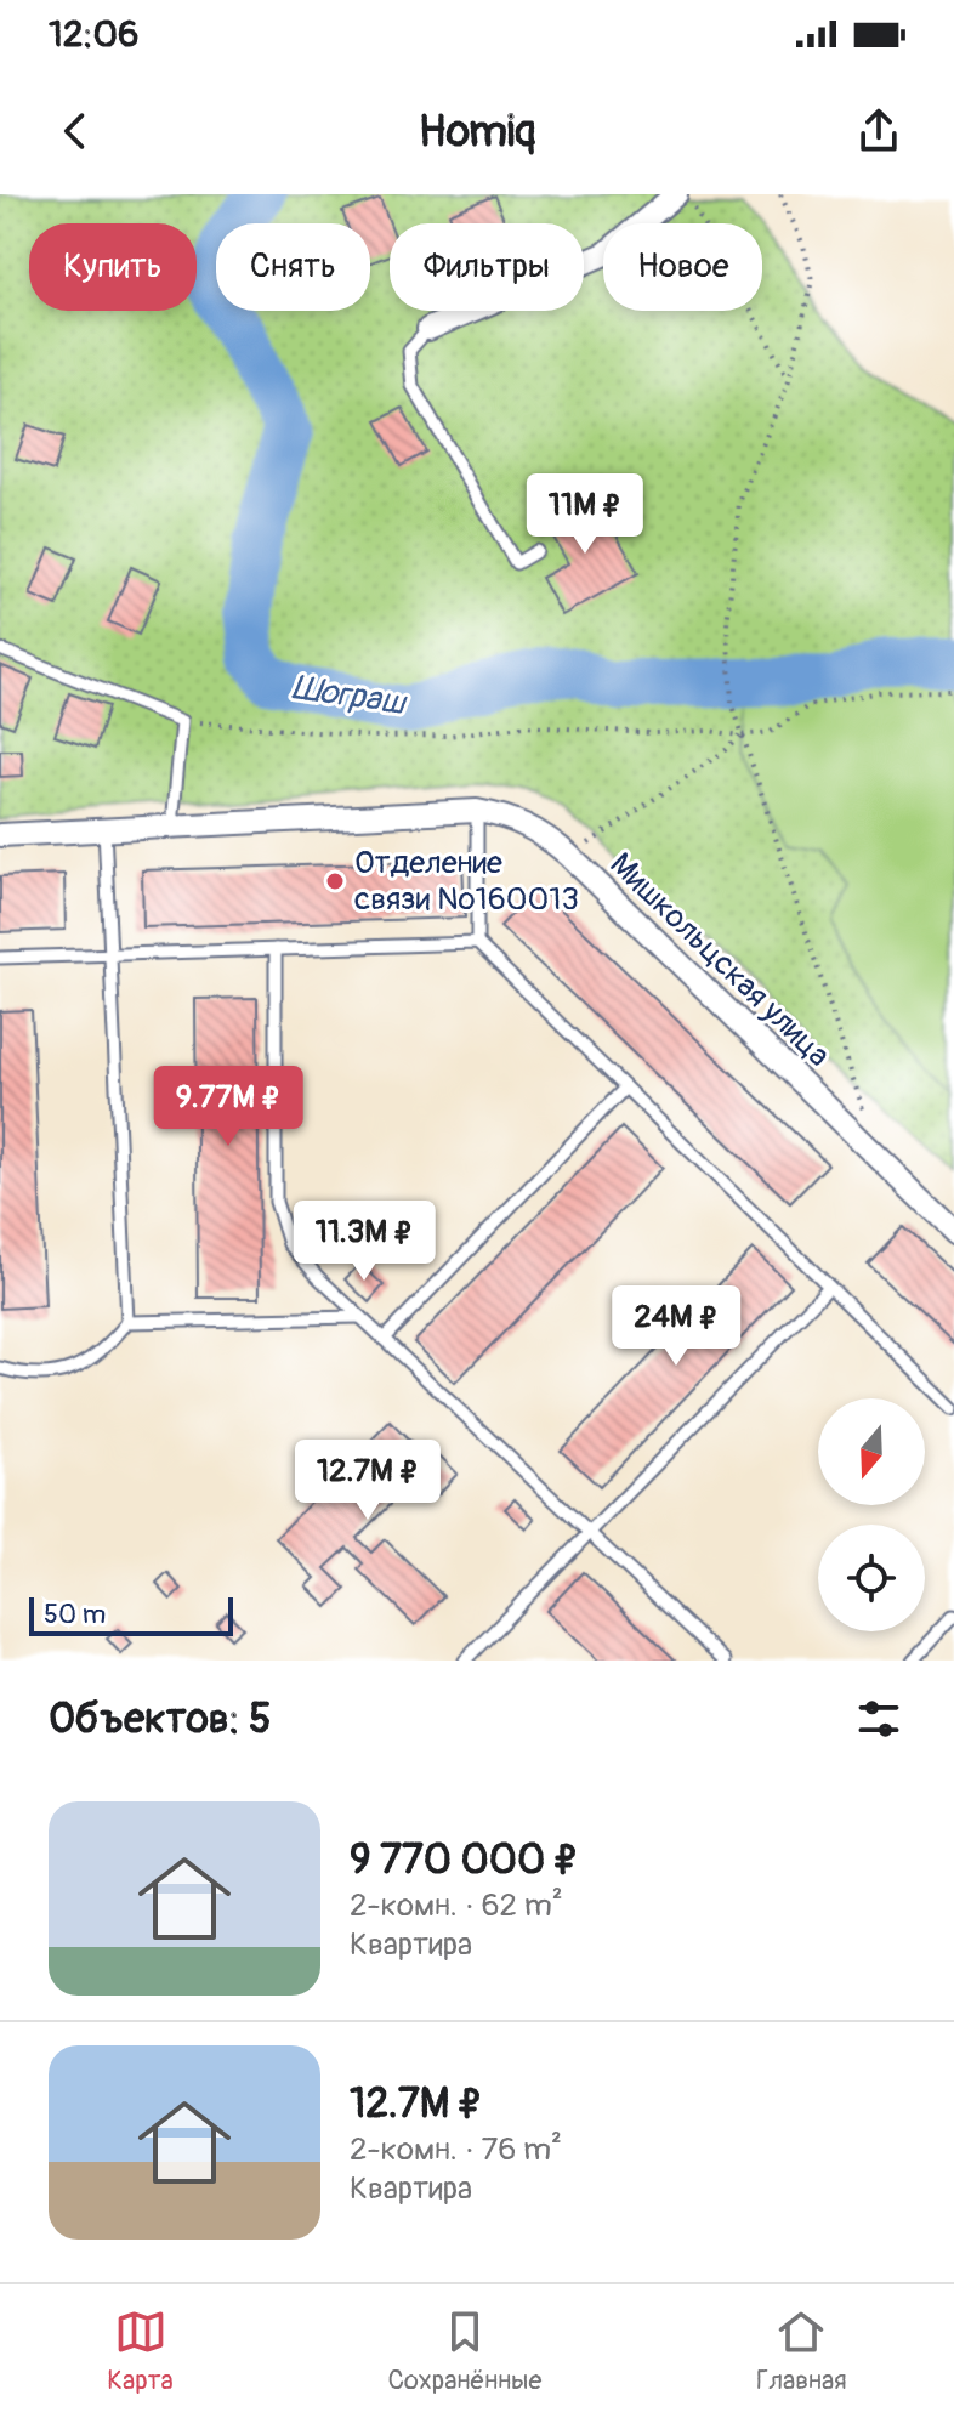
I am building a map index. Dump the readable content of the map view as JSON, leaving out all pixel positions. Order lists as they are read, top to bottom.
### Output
{
  "streets": {
    "street": ["Мишкольцская улица"]
  },
  "water": ["Шограш"],
  "places": ["Отделение связи №160013"],
  "scale_bar": "50 m",
  "north": "bottom",
  "page": {
    "status": "12:06",
    "header": "Homiq",
    "chip": [
      "Купить",
      "Снять",
      "Фильтры",
      "Новое"
    ],
    "price": [
      "11M ₽",
      "9.77M ₽",
      "11.3M ₽",
      "24M ₽",
      "12.7M ₽"
    ],
    "scale": "50 m",
    "heading": "Объектов: 5",
    "list": [
      {
        "name": "9 770 000 ₽",
        "note": "2-комн. · 62 m² · Квартира"
      },
      {
        "name": "12.7M ₽",
        "note": "2-комн. · 76 m² · Квартира"
      }
    ],
    "tabs": ["Карта", "Сохранённые", "Главная"]
  }
}
